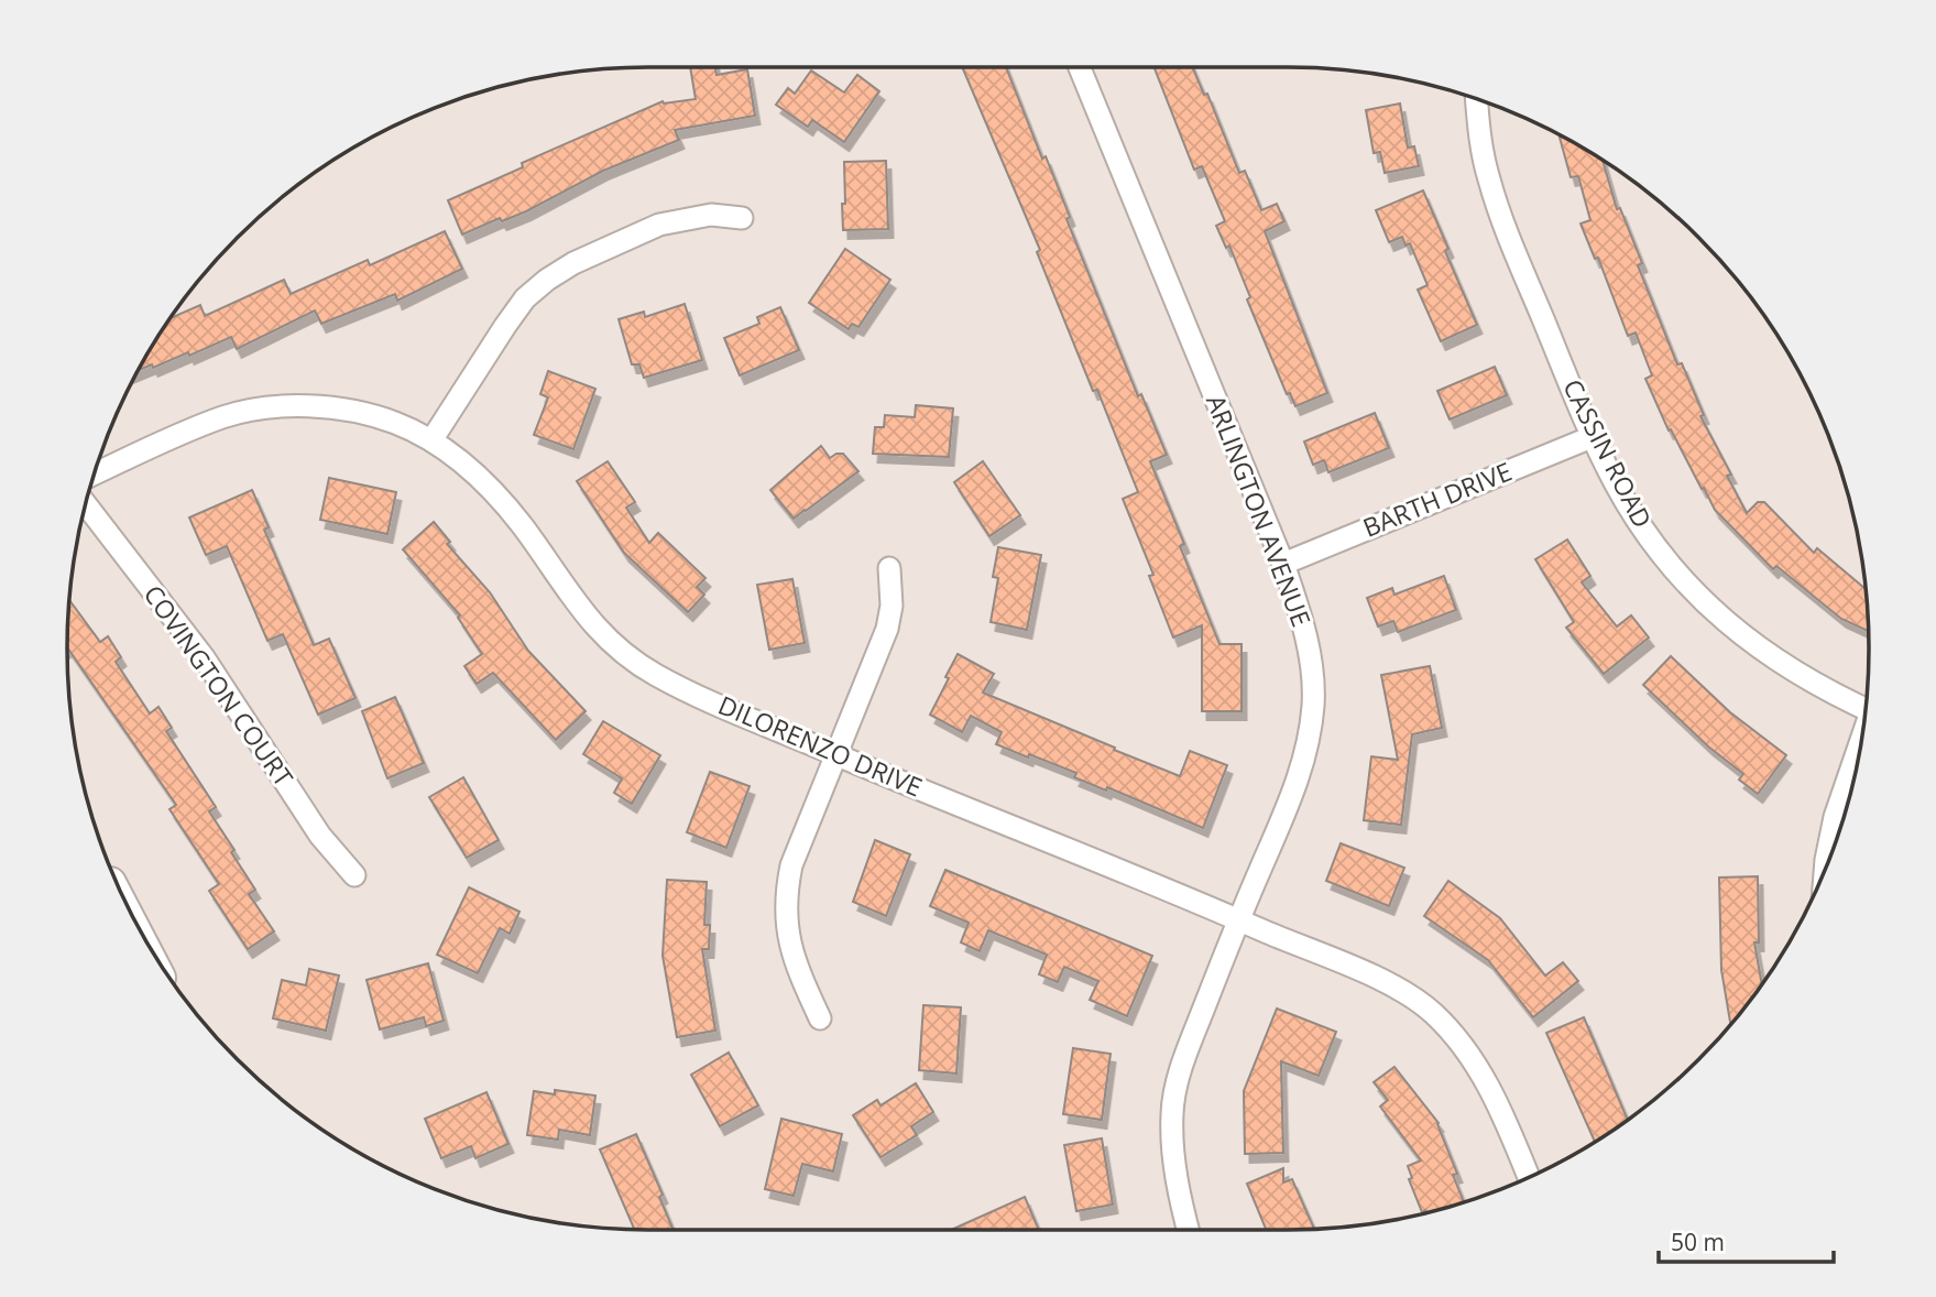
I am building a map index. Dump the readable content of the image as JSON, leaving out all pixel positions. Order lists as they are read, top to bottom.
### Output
{
  "streets": {
    "street": [
      "CASSIN ROAD",
      "BARTH DRIVE",
      "ARLINGTON AVENUE",
      "COVINGTON COURT",
      "DILORENZO DRIVE"
    ]
  },
  "crossings": [
    ["CASSIN ROAD", "BARTH DRIVE"],
    ["BARTH DRIVE", "ARLINGTON AVENUE"],
    ["ARLINGTON AVENUE", "DILORENZO DRIVE"]
  ],
  "scale_bar": "50 m"
}
